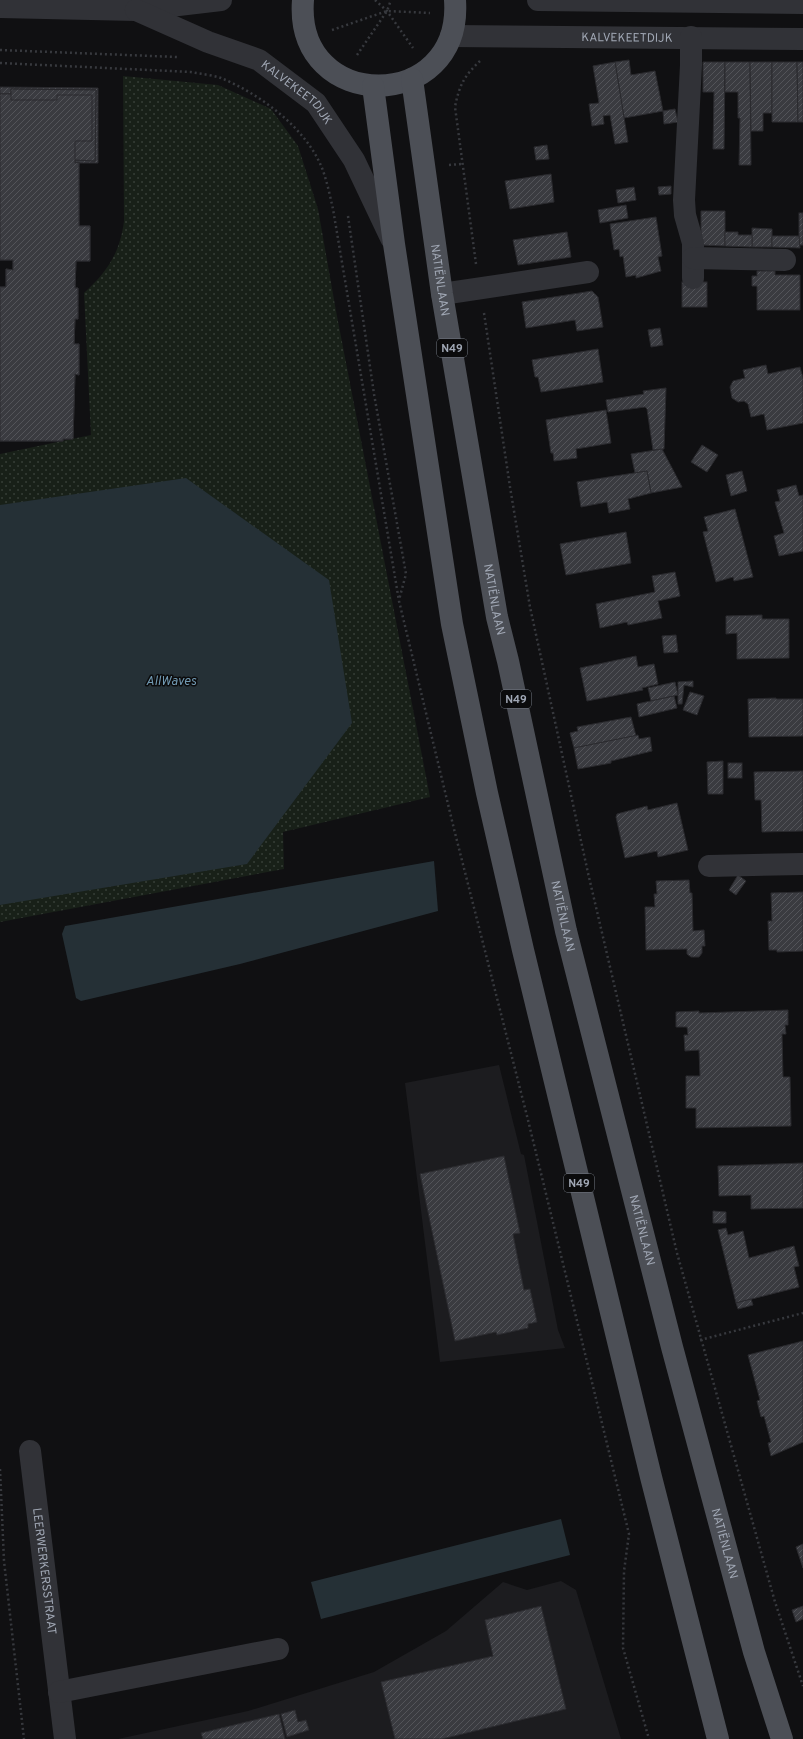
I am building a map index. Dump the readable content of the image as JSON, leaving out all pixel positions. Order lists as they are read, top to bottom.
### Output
{
  "streets": {
    "main road": ["NATIËNLAAN", "N49"],
    "street": ["KALVEKEETDIJK", "LEERWERKERSSTRAAT"]
  },
  "crossings": [
    ["KALVEKEETDIJK", "N49"]
  ],
  "water": ["AllWaves"]
}
